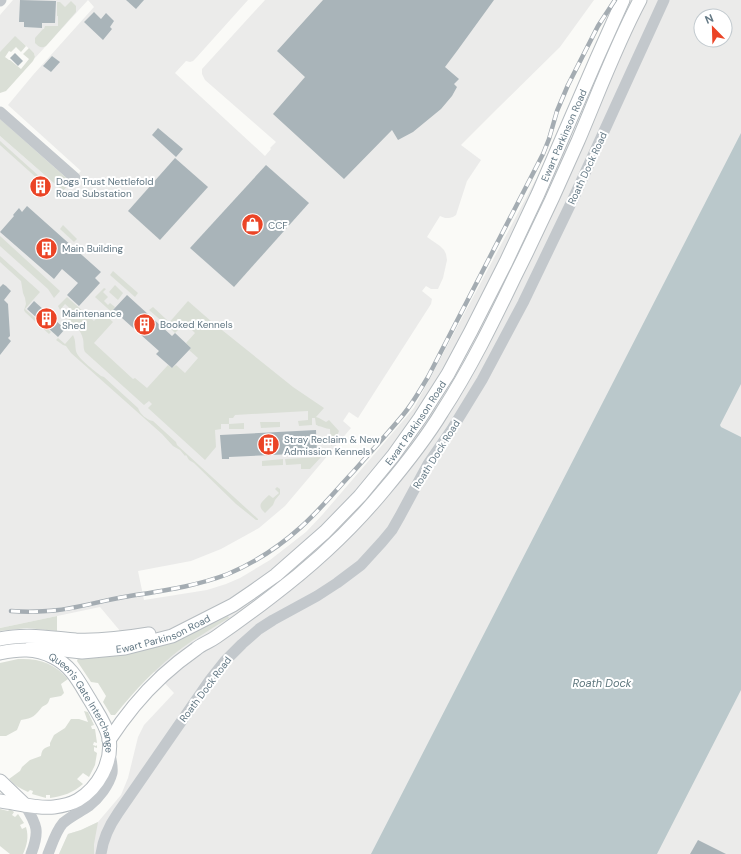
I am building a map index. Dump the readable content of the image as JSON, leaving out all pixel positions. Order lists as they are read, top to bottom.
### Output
{
  "streets": {
    "main road": ["Ewart Parkinson Road", "Queen's Gate Interchange"],
    "street": ["Roath Dock Road"]
  },
  "crossings": [
    ["Ewart Parkinson Road", "Queen's Gate Interchange"]
  ],
  "water": ["Roath Dock"],
  "places": {
    "building": [
      "Dogs Trust Nettlefold Road Substation",
      "Main Building",
      "Maintenance Shed",
      "Booked Kennels",
      "Stray Reclaim & New Admission Kennels"
    ],
    "shop": ["CCF"]
  },
  "north": "top left"
}
